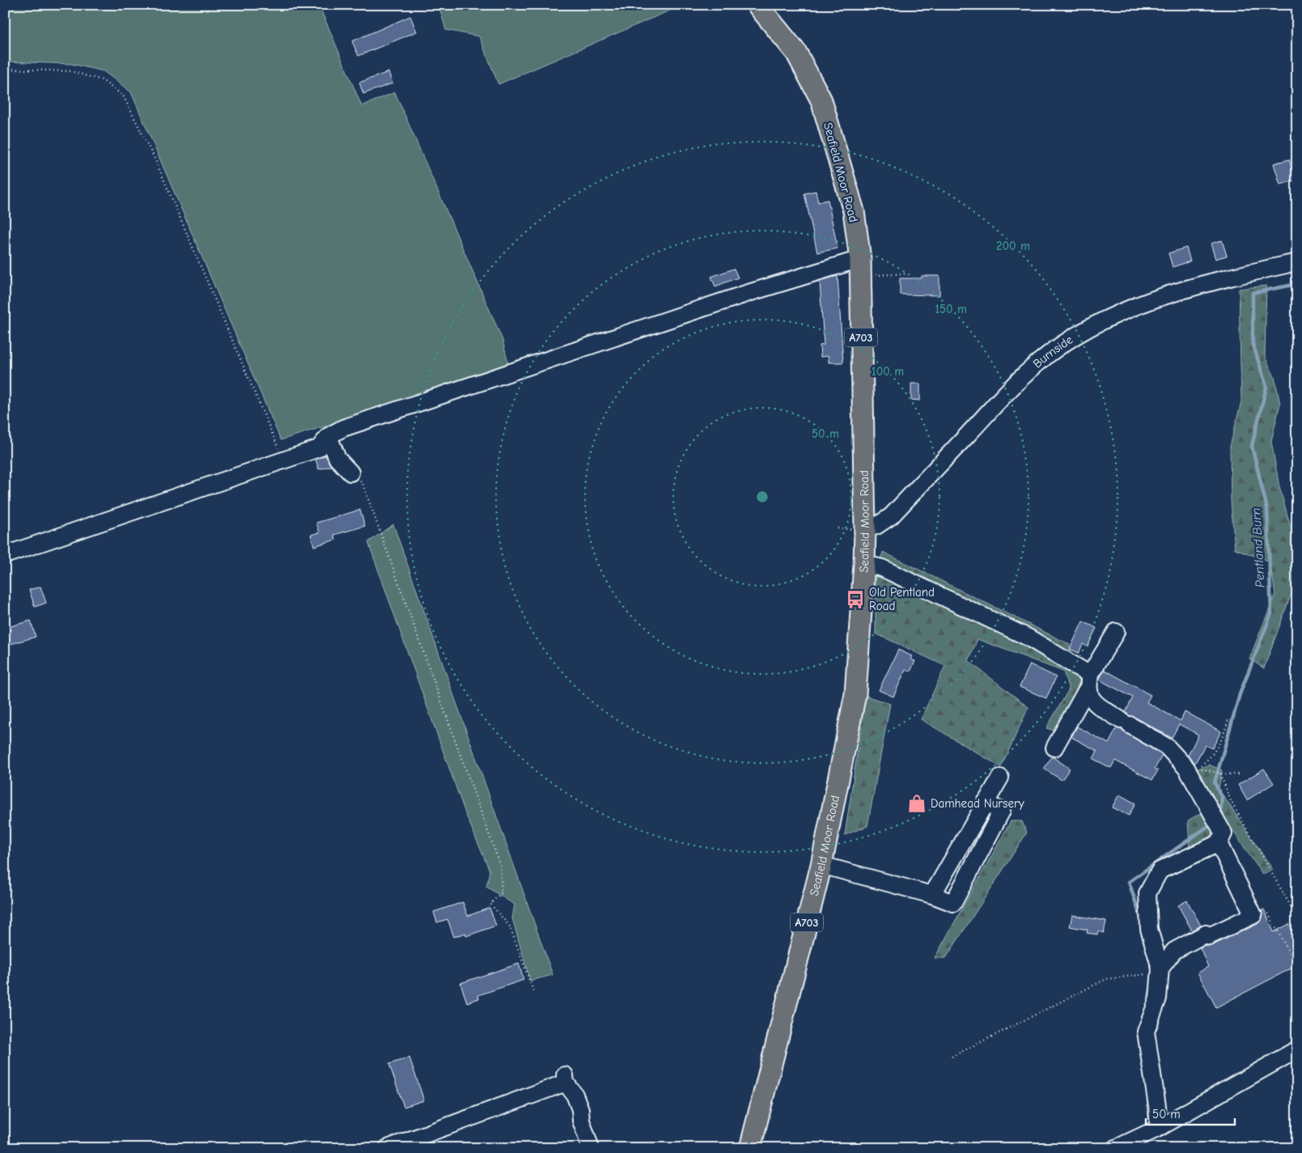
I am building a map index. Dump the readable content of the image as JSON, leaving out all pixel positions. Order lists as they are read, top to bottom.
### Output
{
  "streets": {
    "main road": ["Seafield Moor Road", "A703"],
    "street": ["Burnside"]
  },
  "crossings": [
    ["Seafield Moor Road", "Burnside"]
  ],
  "water": ["Pentland Burn"],
  "places": {
    "bus stop": ["Old Pentland Road"],
    "shop": ["Damhead Nursery"]
  },
  "scale_bar": "50 m",
  "rings": [
    "200 m",
    "150 m",
    "100 m",
    "50 m"
  ]
}
